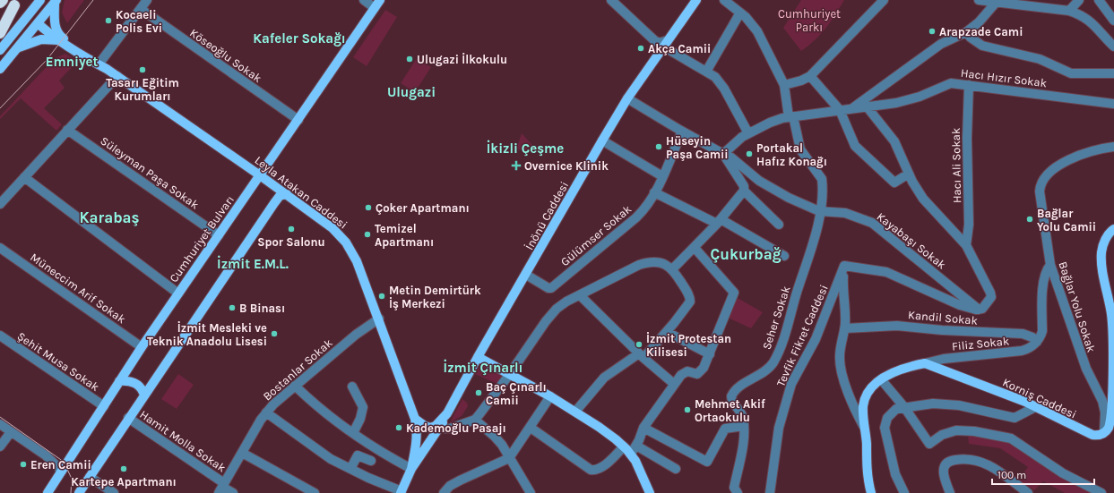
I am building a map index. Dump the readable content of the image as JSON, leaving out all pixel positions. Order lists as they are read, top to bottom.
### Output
{
  "streets": {
    "main road": [
      "Leyla Atakan Caddesi",
      "İnönü Caddesi",
      "Cumhuriyet Bulvarı",
      "Korniş Caddesi"
    ],
    "street": [
      "Köseoğlu Sokak",
      "Hacı Hızır Sokak",
      "Hacı Ali Sokak",
      "Süleyman Paşa Sokak",
      "Gülümser Sokak",
      "Kayabaşı Sokak",
      "Müneccim Arif Sokak",
      "Bağlar Yolu Sokak",
      "Seher Sokak",
      "Kandil Sokak",
      "Tevfik Fikret Caddesi",
      "Filiz Sokak",
      "Şehit Musa Sokak",
      "Bostanlar Sokak",
      "Hamit Molla Sokak"
    ]
  },
  "crossings": [
    ["Köseoğlu Sokak", "Cumhuriyet Bulvarı"],
    ["Hacı Hızır Sokak", "Hacı Ali Sokak"],
    ["Hacı Hızır Sokak", "Kayabaşı Sokak"],
    ["Süleyman Paşa Sokak", "Cumhuriyet Bulvarı"],
    ["Leyla Atakan Caddesi", "İnönü Caddesi"],
    ["Leyla Atakan Caddesi", "Cumhuriyet Bulvarı"],
    ["Leyla Atakan Caddesi", "Bostanlar Sokak"],
    ["İnönü Caddesi", "Gülümser Sokak"],
    ["İnönü Caddesi", "Kayabaşı Sokak"],
    ["Gülümser Sokak", "Kayabaşı Sokak"],
    ["Cumhuriyet Bulvarı", "Müneccim Arif Sokak"],
    ["Cumhuriyet Bulvarı", "Şehit Musa Sokak"],
    ["Kayabaşı Sokak", "Seher Sokak"],
    ["Bağlar Yolu Sokak", "Korniş Caddesi"],
    ["Kandil Sokak", "Filiz Sokak"],
    ["Filiz Sokak", "Korniş Caddesi"],
    ["Bostanlar Sokak", "Hamit Molla Sokak"]
  ],
  "districts": [
    "Kafeler Sokağı",
    "Emniyet",
    "Ulugazi",
    "İkizli Çeşme",
    "Karabaş",
    "Çukurbağ",
    "İzmit E.M.L.",
    "İzmit Çınarlı"
  ],
  "parks": ["Cumhuriyet Parkı"],
  "places": {
    "other": [
      "Kocaeli Polis Evi",
      "Arapzade Cami",
      "Akça Camii",
      "Ulugazi İlkokulu",
      "Tasarı Eğitim Kurumları",
      "Hüseyin Paşa Camii",
      "Portakal Hafız Konağı",
      "Çoker Apartmanı",
      "Bağlar Yolu Camii",
      "Spor Salonu",
      "Temizel Apartmanı",
      "Metin Demirtürk İş Merkezi",
      "B Binası",
      "İzmit Mesleki ve Teknik Anadolu Lisesi",
      "İzmit Protestan Kilisesi",
      "Baç Çınarlı Camii",
      "Mehmet Akif Ortaokulu",
      "Kademoğlu Pasajı",
      "Eren Camii",
      "Kartepe Apartmanı"
    ],
    "health": ["Overnice Klinik"]
  },
  "scale_bar": "100 m"
}
